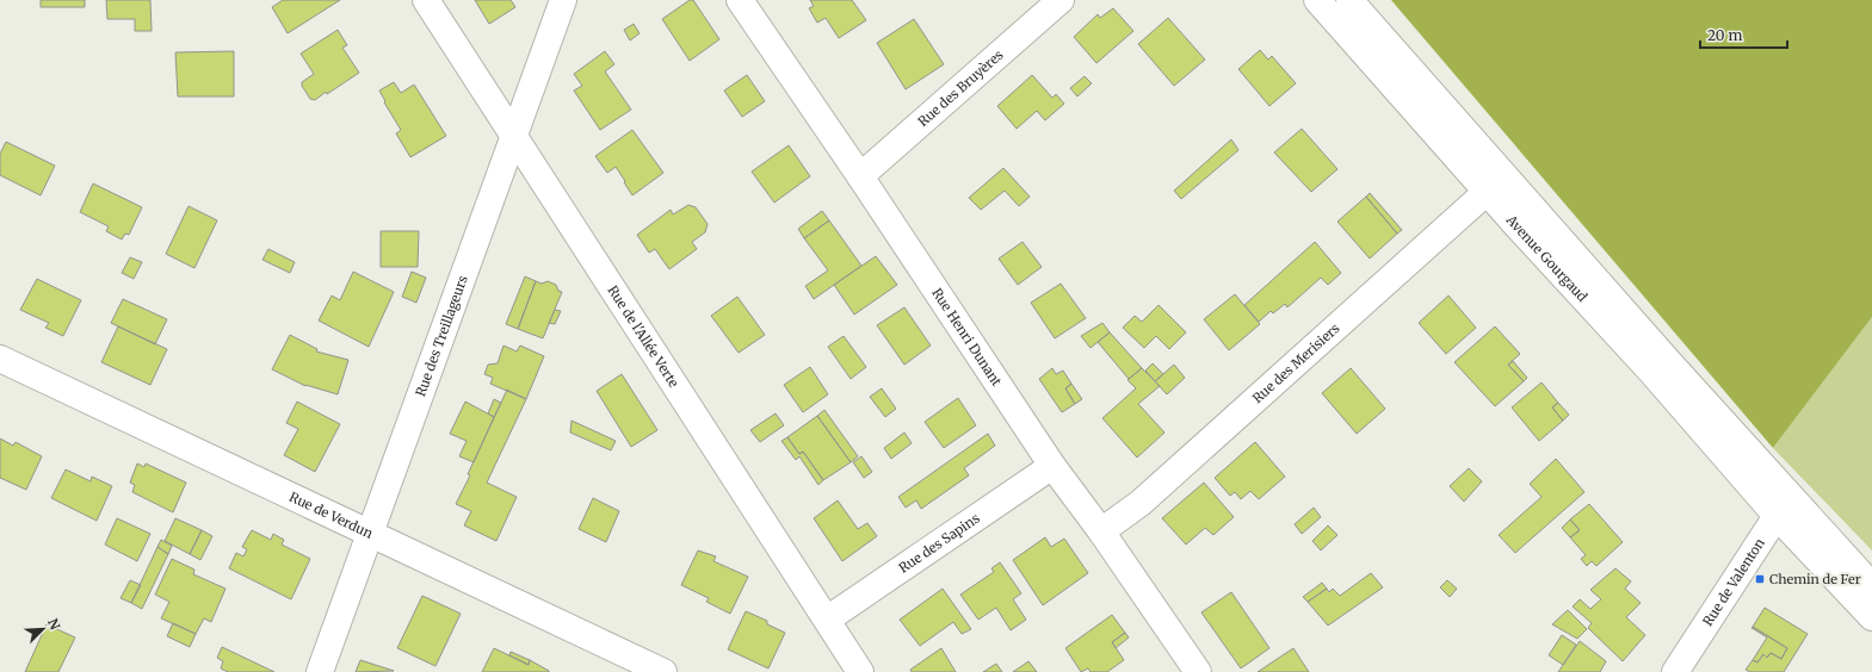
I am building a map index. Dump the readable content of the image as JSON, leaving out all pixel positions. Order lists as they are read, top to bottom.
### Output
{
  "streets": {
    "street": [
      "Rue des Bruyères",
      "Avenue Gourgaud",
      "Rue des Treillageurs",
      "Rue de l'Allée Verte",
      "Rue Henri Dunant",
      "Rue des Merisiers",
      "Rue de Verdun",
      "Rue des Sapins",
      "Rue de Valenton"
    ]
  },
  "crossings": [
    ["Rue des Bruyères", "Rue Henri Dunant"],
    ["Avenue Gourgaud", "Rue des Merisiers"],
    ["Avenue Gourgaud", "Rue de Valenton"],
    ["Rue des Treillageurs", "Rue de l'Allée Verte"],
    ["Rue des Treillageurs", "Rue de Verdun"],
    ["Rue de l'Allée Verte", "Rue des Sapins"],
    ["Rue Henri Dunant", "Rue des Merisiers"],
    ["Rue Henri Dunant", "Rue des Sapins"]
  ],
  "places": {
    "transit": ["Chemin de Fer"]
  },
  "scale_bar": "20 m",
  "north": "top right"
}
